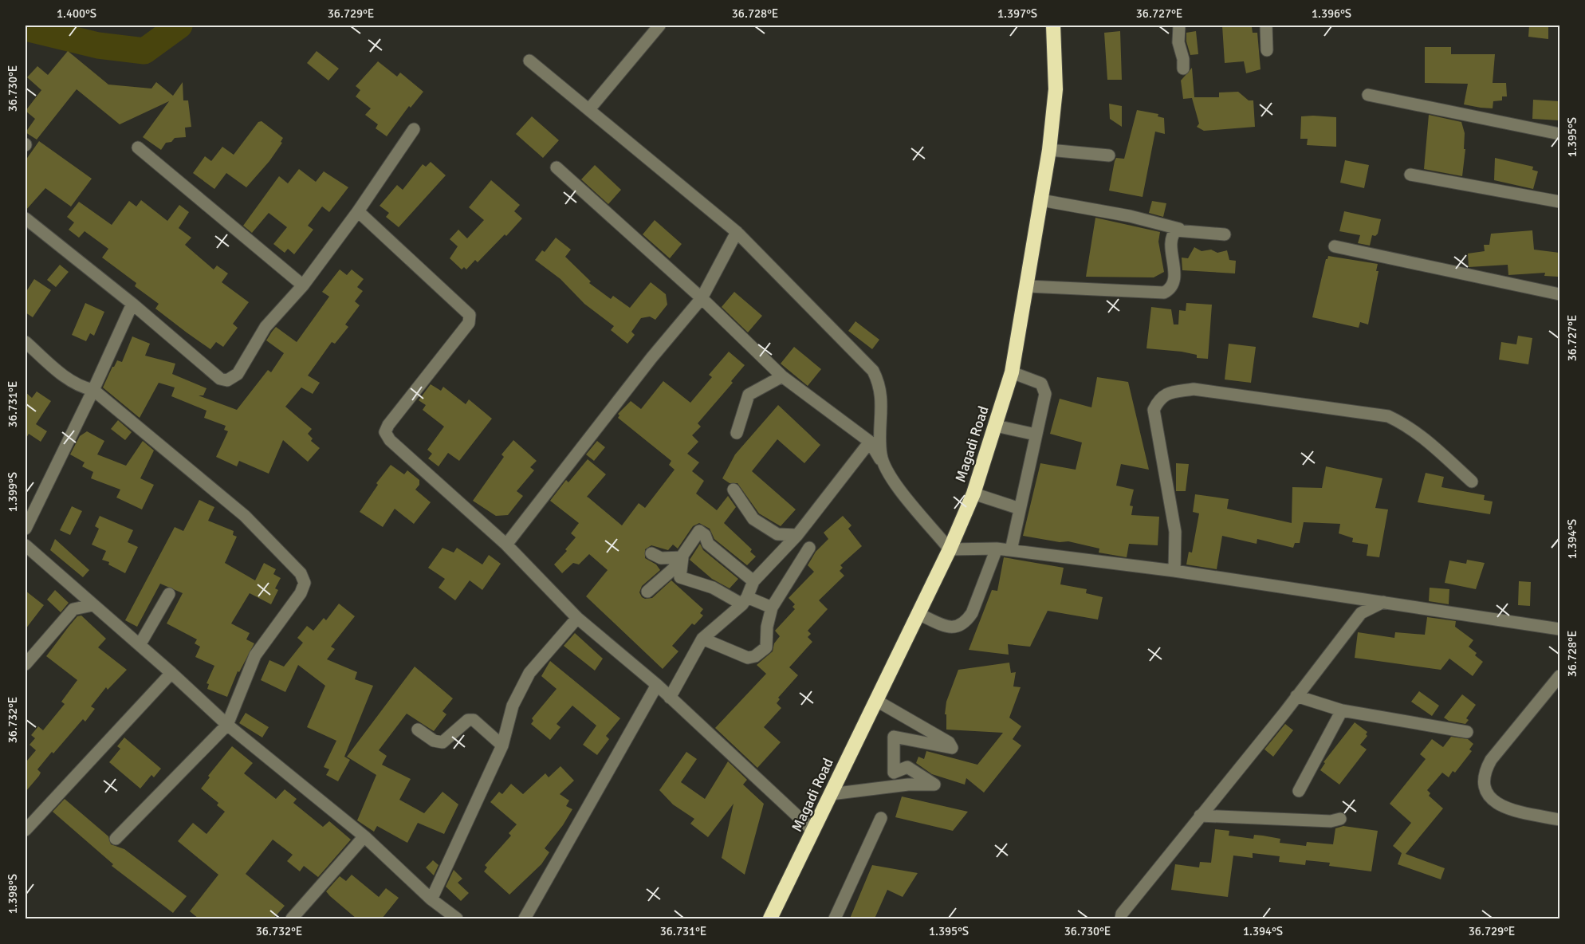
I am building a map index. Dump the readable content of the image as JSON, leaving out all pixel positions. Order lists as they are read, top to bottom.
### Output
{
  "streets": {
    "highway": ["Magadi Road"]
  },
  "coordinates": [
    "1.400°S",
    "36.729°E",
    "36.728°E",
    "1.397°S",
    "36.727°E",
    "1.396°S",
    "36.730°E",
    "1.395°S",
    "36.731°E",
    "1.399°S",
    "1.394°S",
    "36.732°E",
    "1.398°S"
  ]
}
